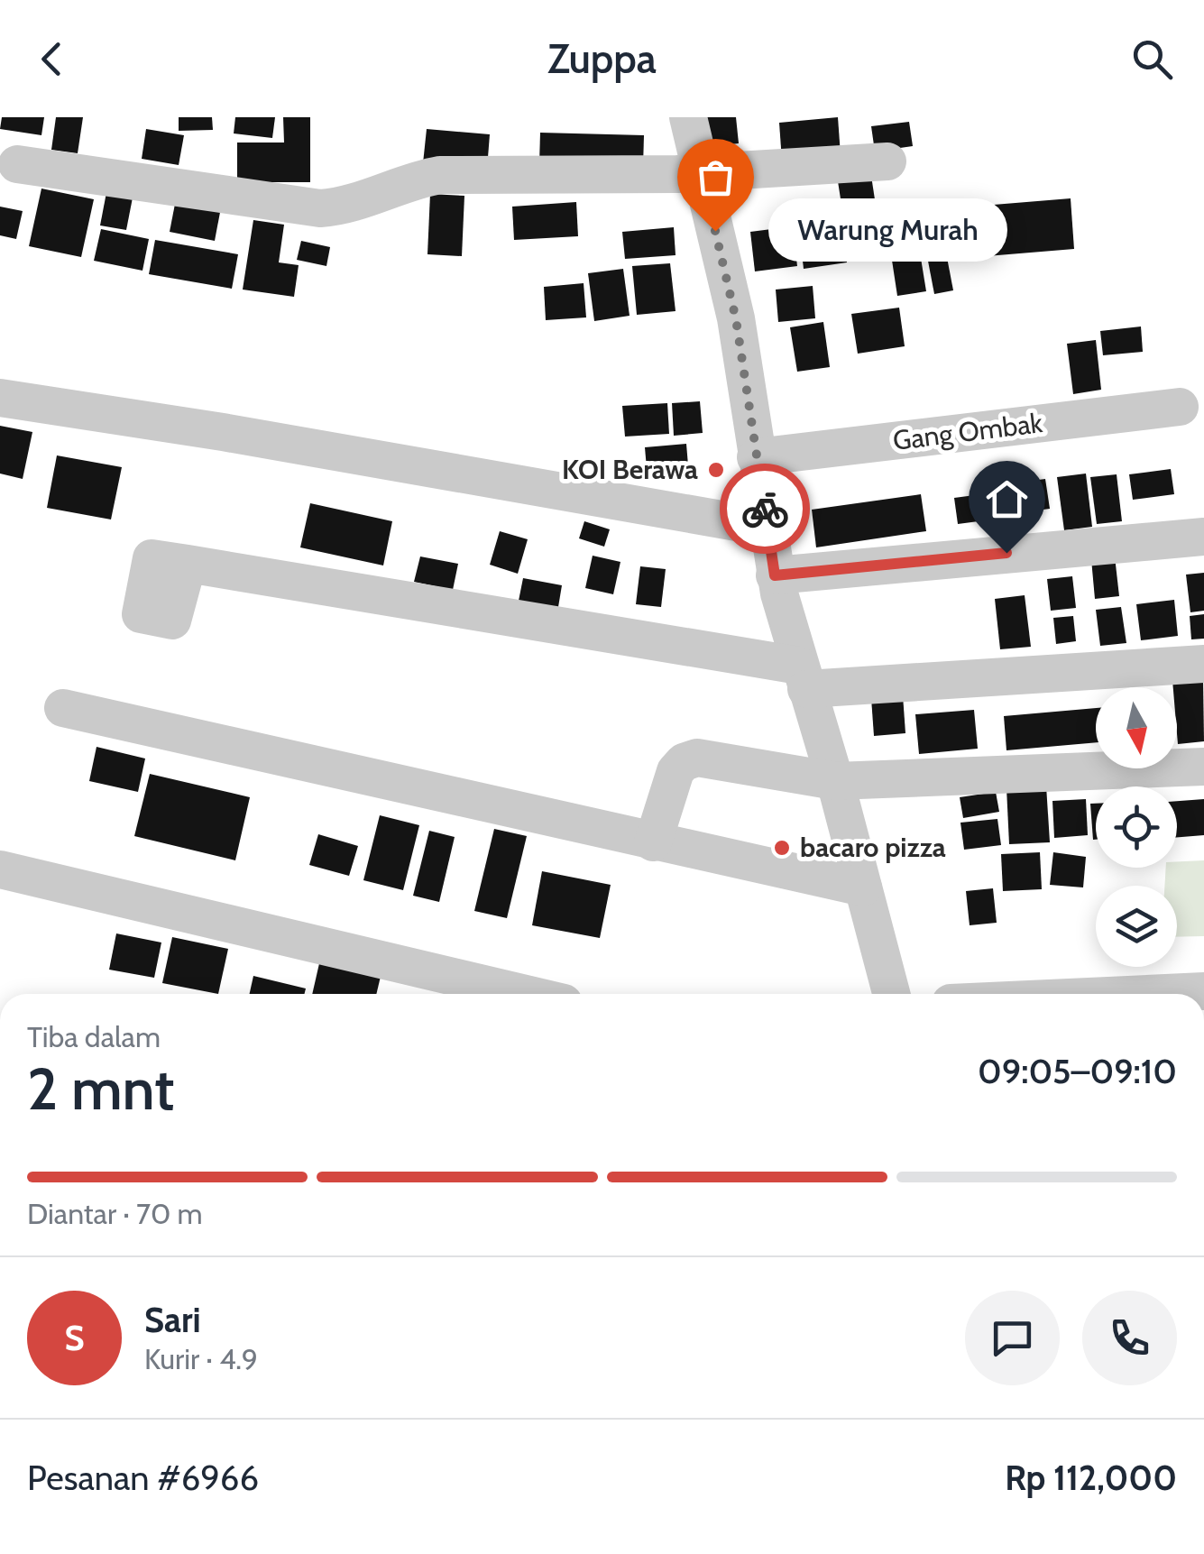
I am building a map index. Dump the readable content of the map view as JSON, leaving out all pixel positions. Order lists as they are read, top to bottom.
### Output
{
  "streets": {
    "street": ["Gang Ombak"]
  },
  "places": ["Warung Murah", "KOI Berawa", "bacaro pizza"],
  "north": "bottom",
  "page": {
    "header": "Zuppa",
    "bubble": "Warung Murah",
    "heading": ["2 mnt", "Tiba dalam", "09:05–09:10"],
    "panel": [
      "Sari",
      "Kurir · 4.9",
      "Pesanan #6966",
      "Rp 112,000"
    ],
    "bar": "Diantar · 70 m",
    "round": "S"
  }
}
